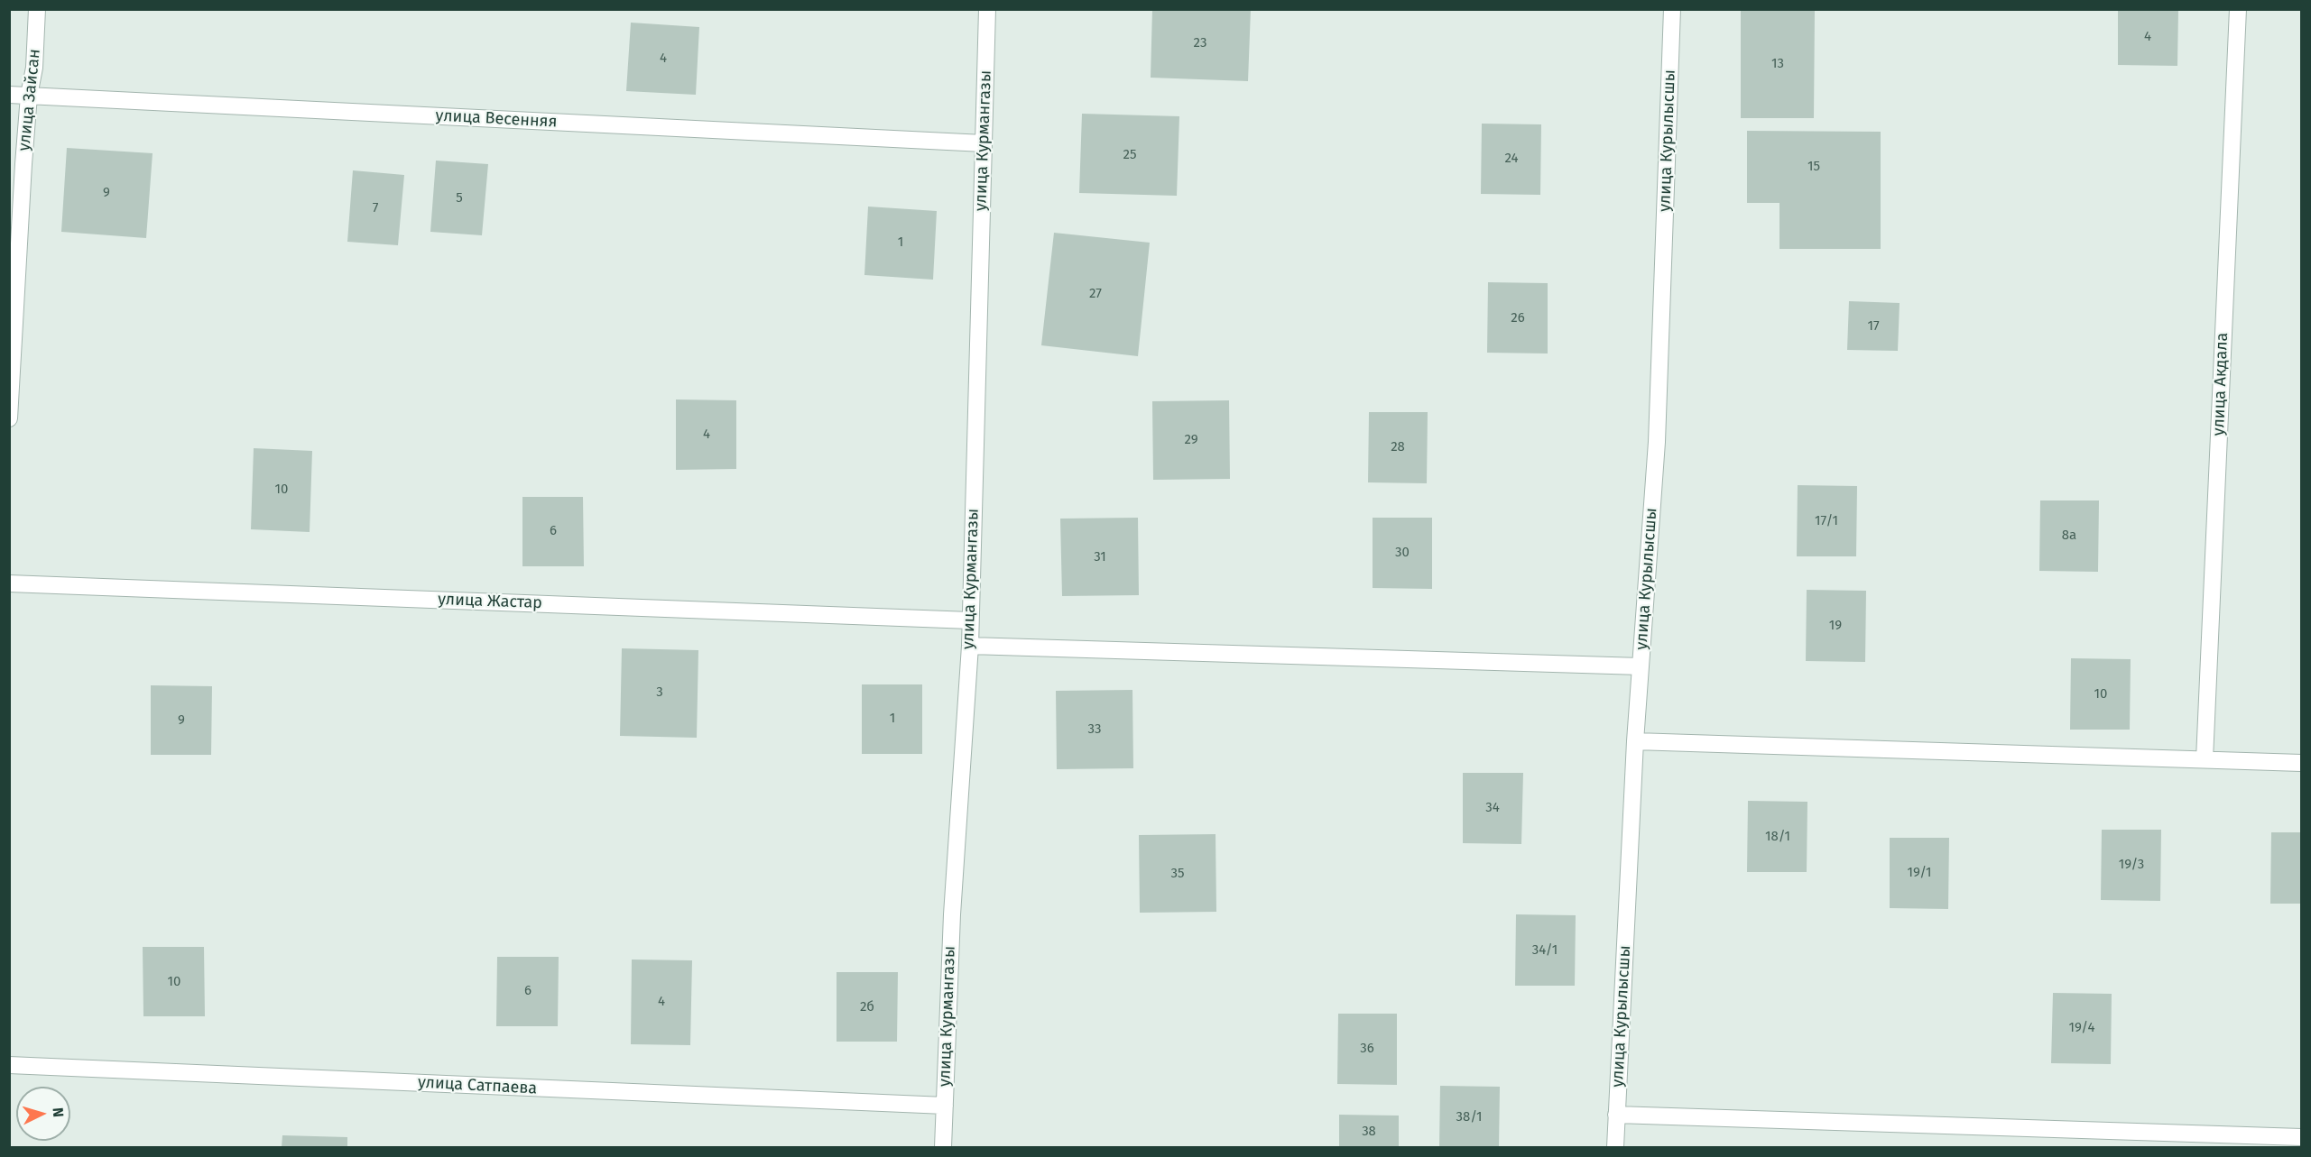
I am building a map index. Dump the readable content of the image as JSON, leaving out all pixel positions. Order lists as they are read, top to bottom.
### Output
{
  "streets": {
    "street": [
      "улица Зайсан",
      "улица Весенняя",
      "улица Курмангазы",
      "улица Курылысшы",
      "улица Акдала",
      "улица Жастар",
      "улица Сатпаева"
    ]
  },
  "crossings": [
    ["улица Зайсан", "улица Весенняя"],
    ["улица Весенняя", "улица Курмангазы"],
    ["улица Курмангазы", "улица Жастар"],
    ["улица Курмангазы", "улица Сатпаева"]
  ],
  "house_numbers": [
    "4",
    "23",
    "4",
    "13",
    "25",
    "24",
    "15",
    "9",
    "5",
    "7",
    "1",
    "27",
    "26",
    "17",
    "4",
    "29",
    "28",
    "10",
    "17/1",
    "6",
    "8а",
    "30",
    "31",
    "19",
    "3",
    "10",
    "1",
    "9",
    "33",
    "34",
    "18/1",
    "19/3",
    "19/1",
    "35",
    "34/1",
    "10",
    "6",
    "4",
    "2б",
    "19/4",
    "36",
    "38/1",
    "38"
  ],
  "north": "right"
}
